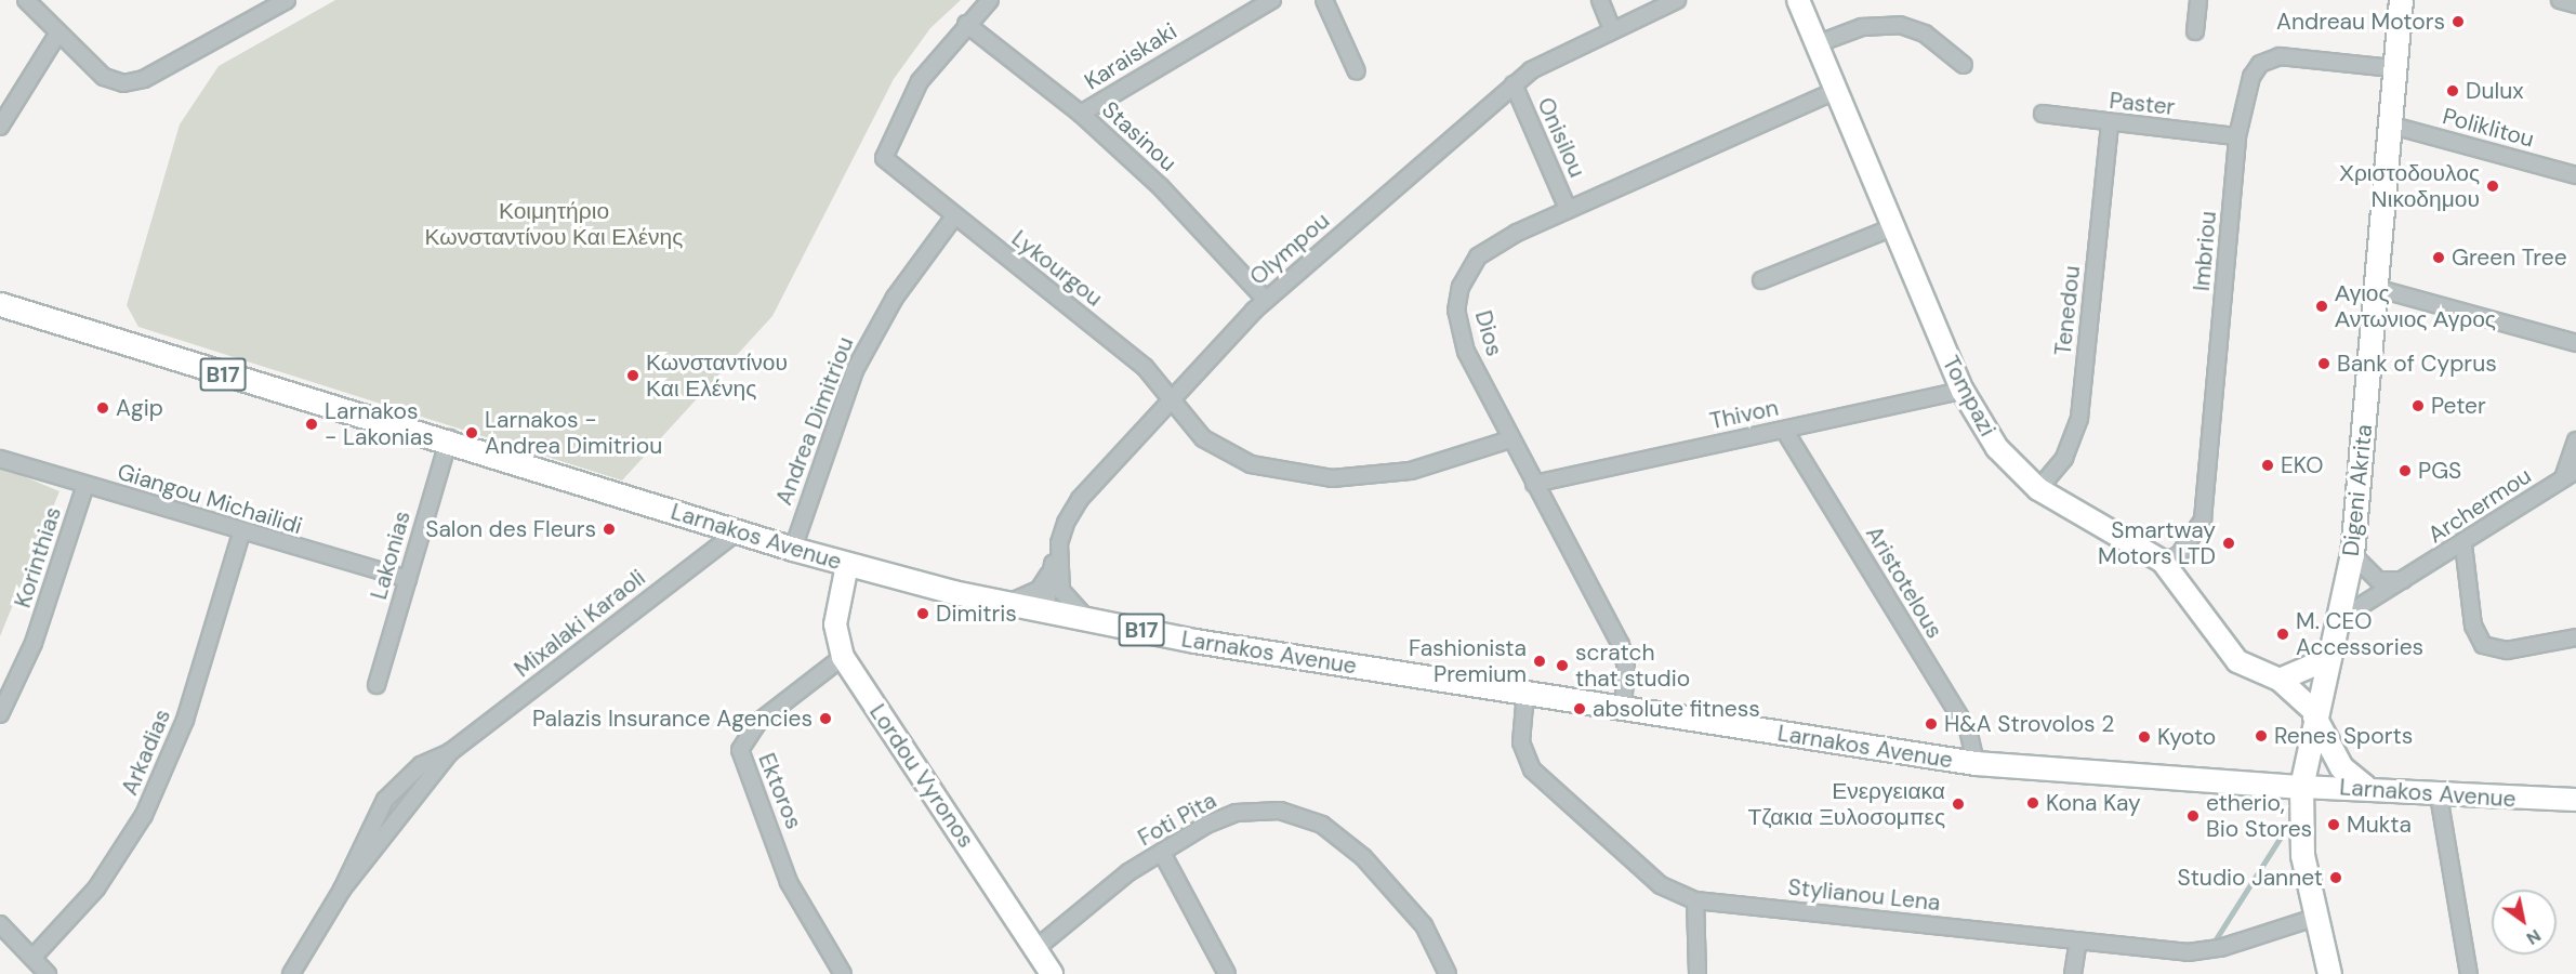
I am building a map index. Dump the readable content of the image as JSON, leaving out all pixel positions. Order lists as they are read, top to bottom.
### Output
{
  "streets": {
    "main road": ["B17", "Digeni Akrita", "Larnakos Avenue"],
    "street": [
      "Karaiskaki",
      "Paster",
      "Poliklitou",
      "Stasinou",
      "Onisilou",
      "Olympou",
      "Imbriou",
      "Lykourgou",
      "Tenedou",
      "Dios",
      "Tompazi",
      "Thivon",
      "Andrea Dimitriou",
      "Giangou Michailidi",
      "Archermou",
      "Lakonias",
      "Korinthias",
      "Aristotelous",
      "Mixalaki Karaoli",
      "Arkadias",
      "Lordou Vyronos",
      "Ektoros",
      "Foti Pita",
      "Stylianou Lena"
    ]
  },
  "crossings": [
    ["Karaiskaki", "Stasinou"],
    ["Paster", "Imbriou"],
    ["Paster", "Tenedou"],
    ["Poliklitou", "Digeni Akrita"],
    ["Stasinou", "Olympou"],
    ["Stasinou", "Lykourgou"],
    ["Onisilou", "Olympou"],
    ["Onisilou", "Dios"],
    ["Olympou", "Lykourgou"],
    ["Olympou", "Larnakos Avenue"],
    ["Imbriou", "Tompazi"],
    ["Imbriou", "Digeni Akrita"],
    ["Lykourgou", "Dios"],
    ["Lykourgou", "Andrea Dimitriou"],
    ["Tenedou", "Tompazi"],
    ["Dios", "Tompazi"],
    ["Dios", "Thivon"],
    ["Dios", "Larnakos Avenue"],
    ["Tompazi", "Thivon"],
    ["Tompazi", "Digeni Akrita"],
    ["Thivon", "Aristotelous"],
    ["Andrea Dimitriou", "Larnakos Avenue"],
    ["Digeni Akrita", "Archermou"],
    ["Digeni Akrita", "Larnakos Avenue"],
    ["Digeni Akrita", "Stylianou Lena"],
    ["Giangou Michailidi", "Lakonias"],
    ["Giangou Michailidi", "Korinthias"],
    ["Giangou Michailidi", "Arkadias"],
    ["Larnakos Avenue", "Lakonias"],
    ["Larnakos Avenue", "Aristotelous"],
    ["Larnakos Avenue", "Mixalaki Karaoli"],
    ["Larnakos Avenue", "Lordou Vyronos"],
    ["Larnakos Avenue", "Stylianou Lena"],
    ["Lordou Vyronos", "Ektoros"],
    ["Lordou Vyronos", "Foti Pita"]
  ],
  "parks": ["Κοιμητήριο Κωνσταντίνου Και Ελένης"],
  "places": [
    "Andreau Motors",
    "Dulux",
    "Χριστοδουλος Νικοδημου",
    "Green Tree",
    "Αγιος Αντωνιος Αγρος",
    "Bank of Cyprus",
    "Κωνσταντίνου Και Ελένης",
    "Peter",
    "Agip",
    "Larnakos - Lakonias",
    "Larnakos - Andrea Dimitriou",
    "EKO",
    "PGS",
    "Salon des Fleurs",
    "Smartway Motors LTD",
    "Dimitris",
    "M. CEO Accessories",
    "Fashionista Premium",
    "scratch that studio",
    "absolute fitness",
    "Palazis Insurance Agencies",
    "H&A Strovolos 2",
    "Renes Sports",
    "Kyoto",
    "Kona Kay",
    "Ενεργειακα Τζακια Ξυλοσομπες",
    "etherio, Bio Stores",
    "Mukta",
    "Studio Jannet"
  ],
  "north": "bottom right"
}
